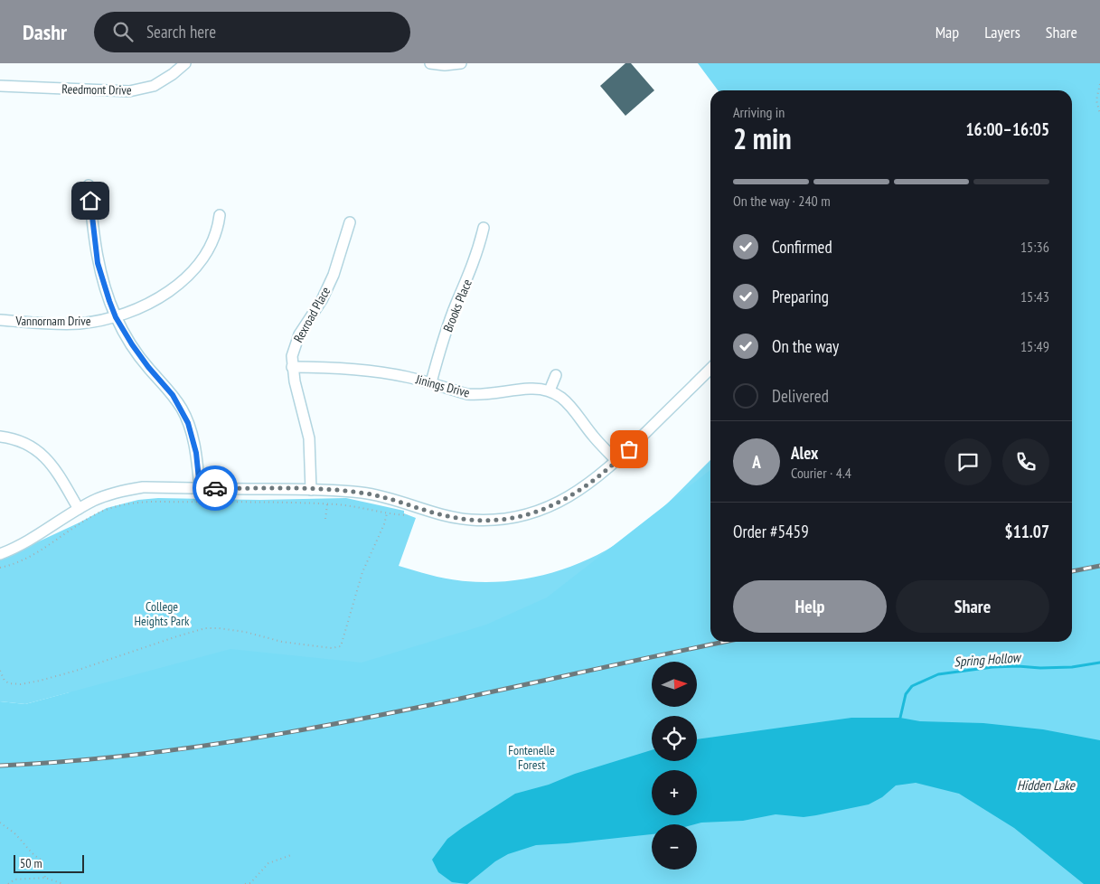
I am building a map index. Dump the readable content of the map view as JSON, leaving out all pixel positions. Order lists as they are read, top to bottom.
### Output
{
  "streets": {
    "street": [
      "Reedmont Drive",
      "Brooks Place",
      "Rexroad Place",
      "Vannornam Drive",
      "Jinings Drive"
    ]
  },
  "crossings": [
    ["Brooks Place", "Jinings Drive"],
    ["Rexroad Place", "Jinings Drive"]
  ],
  "water": ["Spring Hollow", "Hidden Lake"],
  "parks": ["College Heights Park", "Fontenelle Forest"],
  "scale_bar": "50 m",
  "north": "right",
  "page": {
    "header": "Dashr",
    "search": "Search here",
    "nav": ["Map", "Layers", "Share"],
    "heading": ["2 min", "Arriving in", "16:00–16:05"],
    "panel": [
      "Alex",
      "Courier · 4.4",
      "Order #5459",
      "$11.07"
    ],
    "bar": "On the way · 240 m",
    "list": [
      ["Confirmed", "15:36"],
      ["Preparing", "15:43"],
      ["On the way", "15:49"],
      "Delivered"
    ],
    "round": "A",
    "buttons": ["Help", "Share"],
    "map_buttons": ["+", "−"],
    "scale": "50 m"
  }
}
